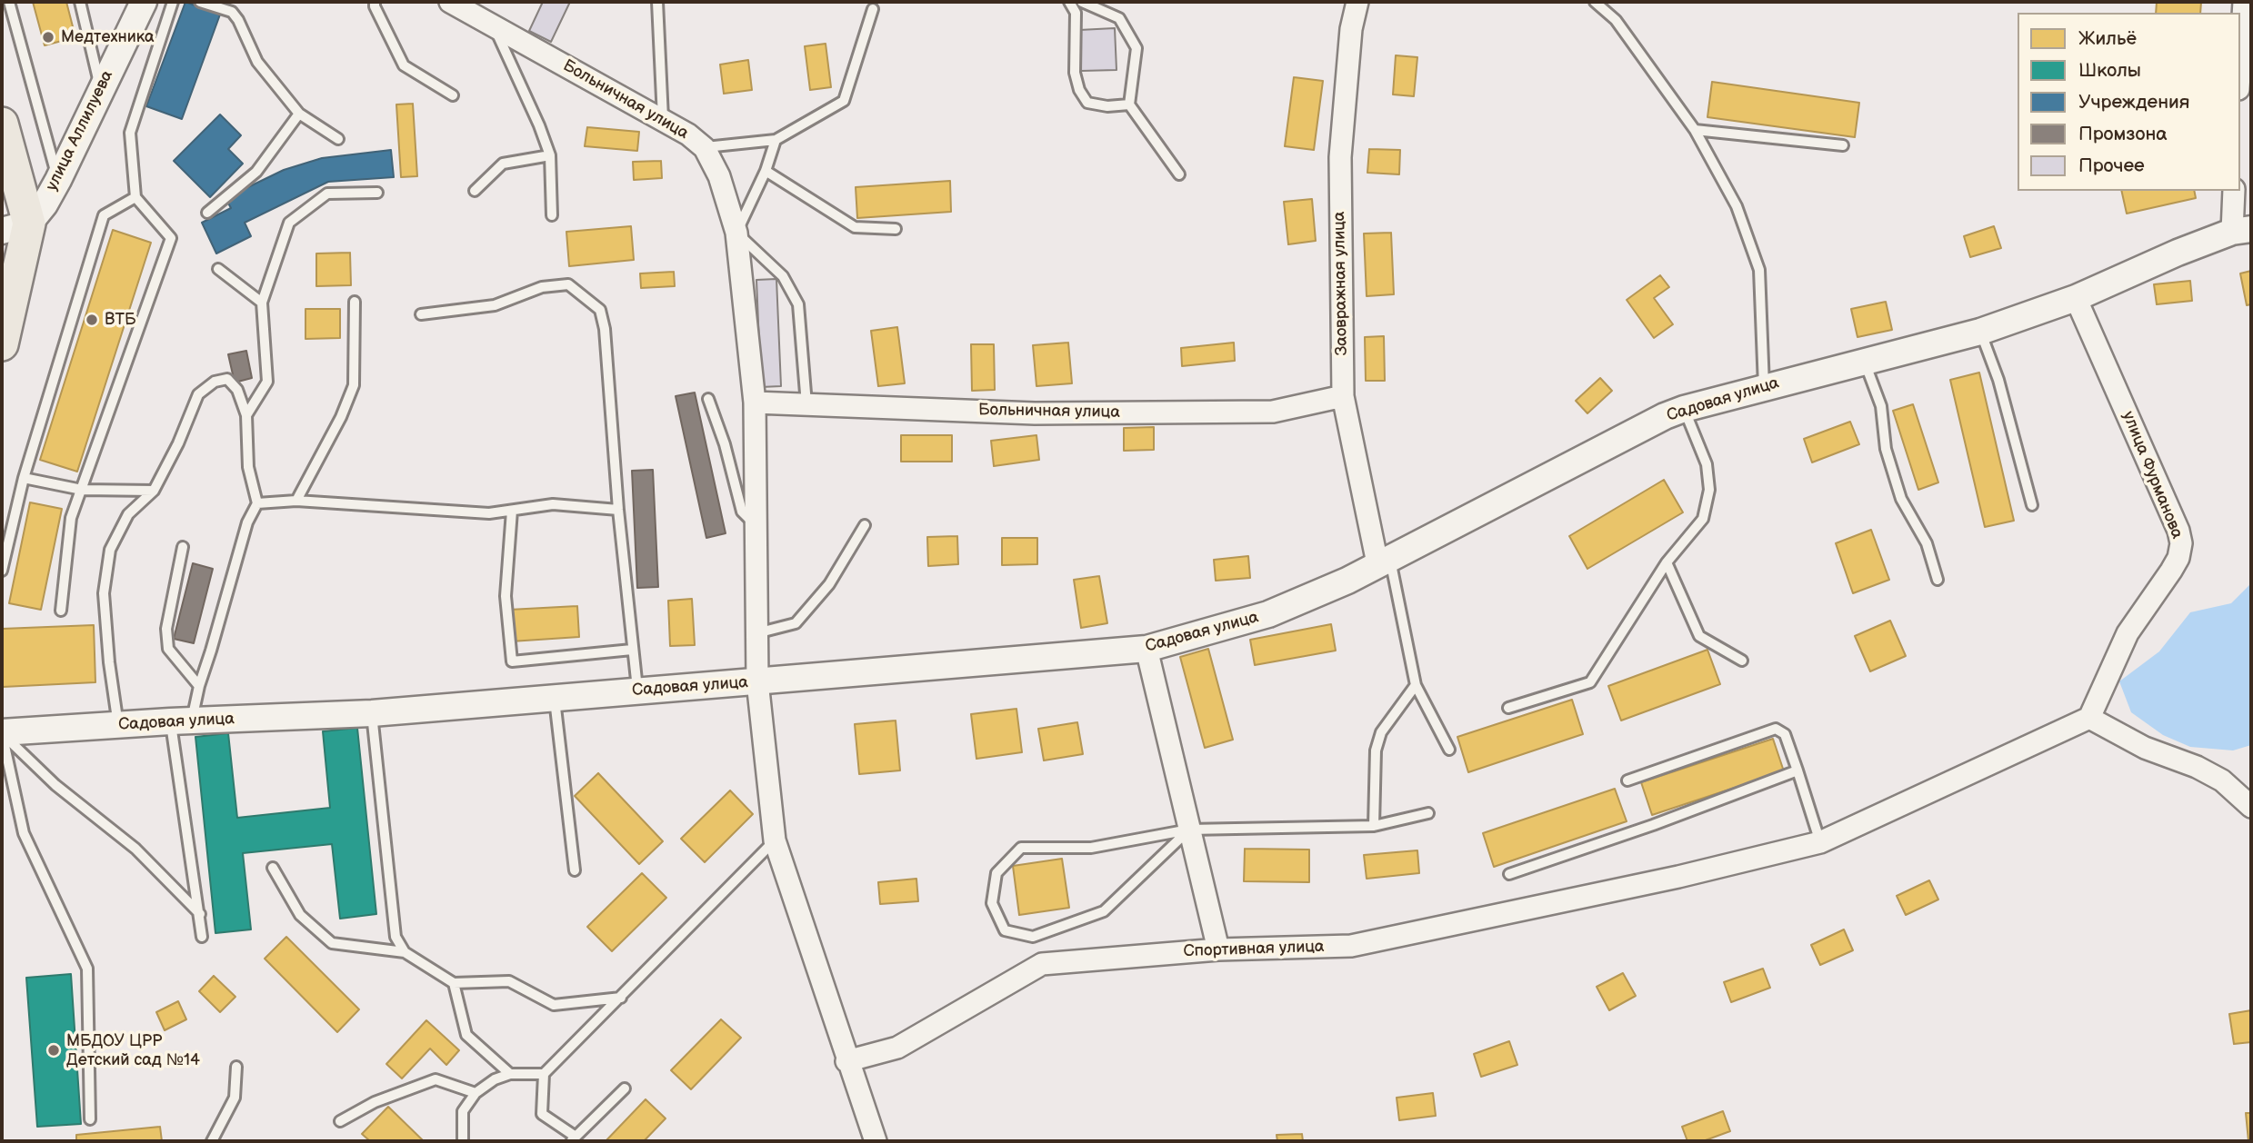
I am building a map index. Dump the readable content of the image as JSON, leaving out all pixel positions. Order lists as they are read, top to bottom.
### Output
{
  "streets": {
    "street": [
      "Больничная улица",
      "улица Аллилуева",
      "Заовражная улица",
      "Садовая улица",
      "улица Фурманова",
      "Спортивная улица"
    ]
  },
  "crossings": [
    ["Больничная улица", "Заовражная улица"],
    ["Больничная улица", "Садовая улица"],
    ["Больничная улица", "Спортивная улица"],
    ["Заовражная улица", "Садовая улица"],
    ["Садовая улица", "улица Фурманова"],
    ["улица Фурманова", "Спортивная улица"]
  ],
  "places": ["Медтехника", "ВТБ", "МБДОУ ЦРР Детский сад №14"],
  "legend": [
    "Жильё",
    "Школы",
    "Учреждения",
    "Промзона",
    "Прочее"
  ]
}
